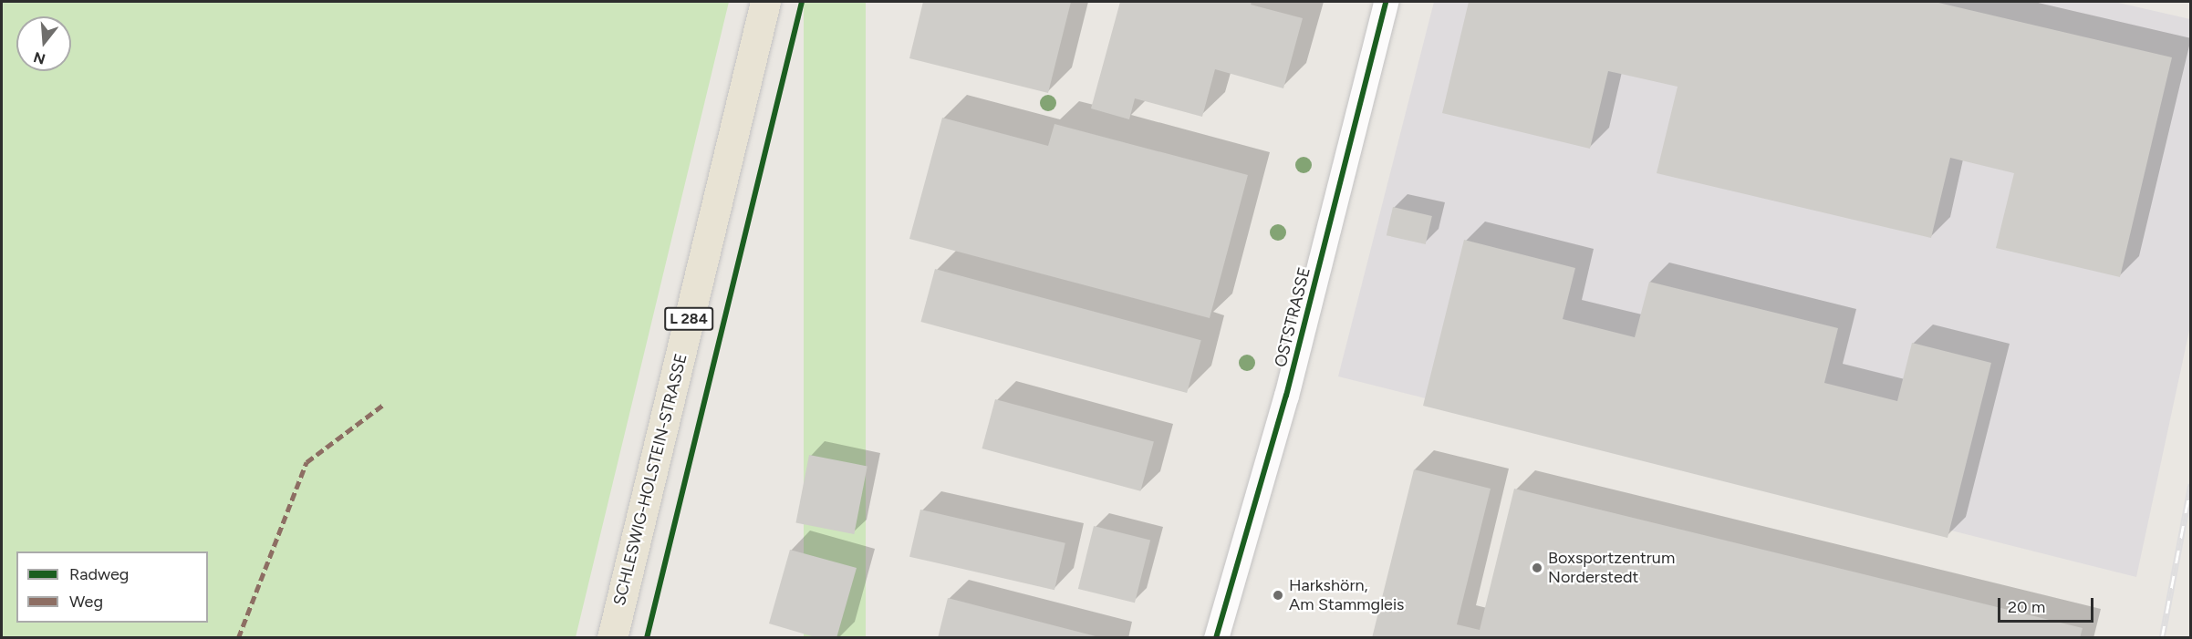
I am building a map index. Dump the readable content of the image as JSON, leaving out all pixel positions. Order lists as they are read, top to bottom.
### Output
{
  "streets": {
    "main road": ["L 284", "SCHLESWIG-HOLSTEIN-STRASSE"],
    "street": ["OSTSTRASSE"]
  },
  "places": ["Boxsportzentrum Norderstedt", "Harkshörn, Am Stammgleis"],
  "legend": ["Radweg", "Weg"],
  "scale_bar": "20 m",
  "north": "bottom"
}
